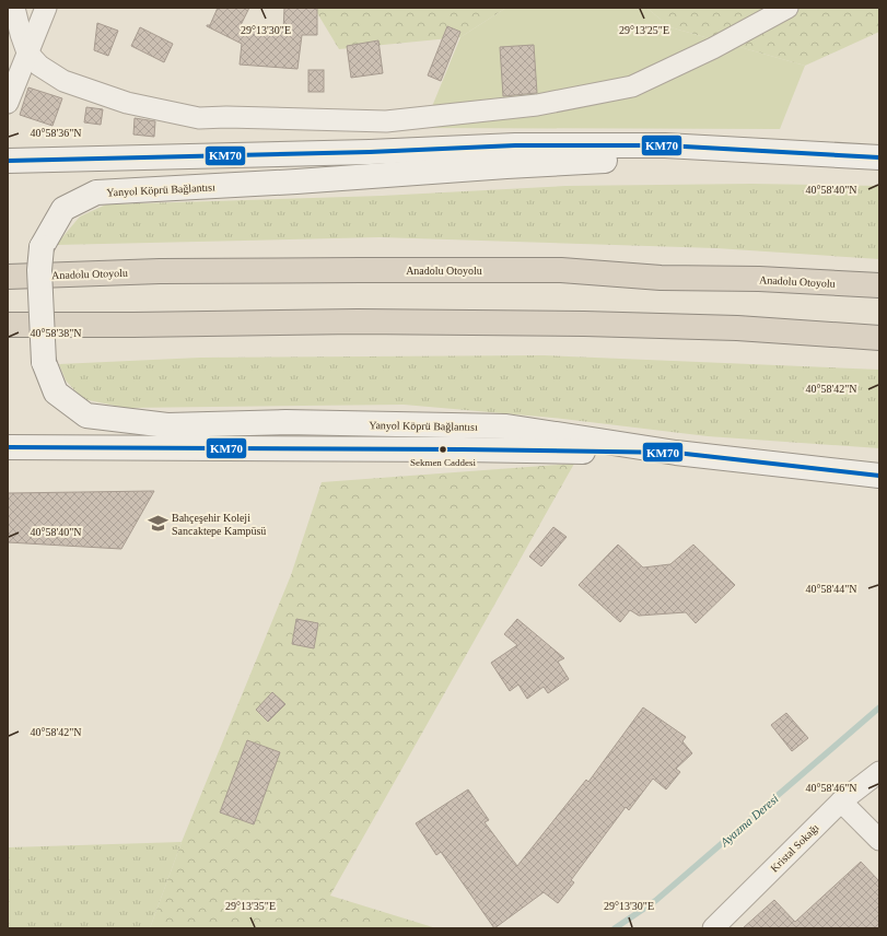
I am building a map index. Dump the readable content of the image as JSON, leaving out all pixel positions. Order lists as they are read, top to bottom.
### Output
{
  "streets": {
    "highway": ["Anadolu Otoyolu"],
    "main road": ["Yanyol Köprü Bağlantısı"],
    "street": ["Kristal Sokağı"]
  },
  "water": ["Ayazma Deresi"],
  "places": {
    "other": ["Sekmen Caddesi"],
    "school or university": ["Bahçeşehir Koleji Sancaktepe Kampüsü"]
  },
  "lines": ["transit line KM70"],
  "coordinates": [
    "29°13'25\"E",
    "29°13'30\"E",
    "40°58'36\"N",
    "40°58'40\"N",
    "40°58'38\"N",
    "40°58'42\"N",
    "40°58'44\"N",
    "40°58'46\"N",
    "29°13'35\"E"
  ]
}
